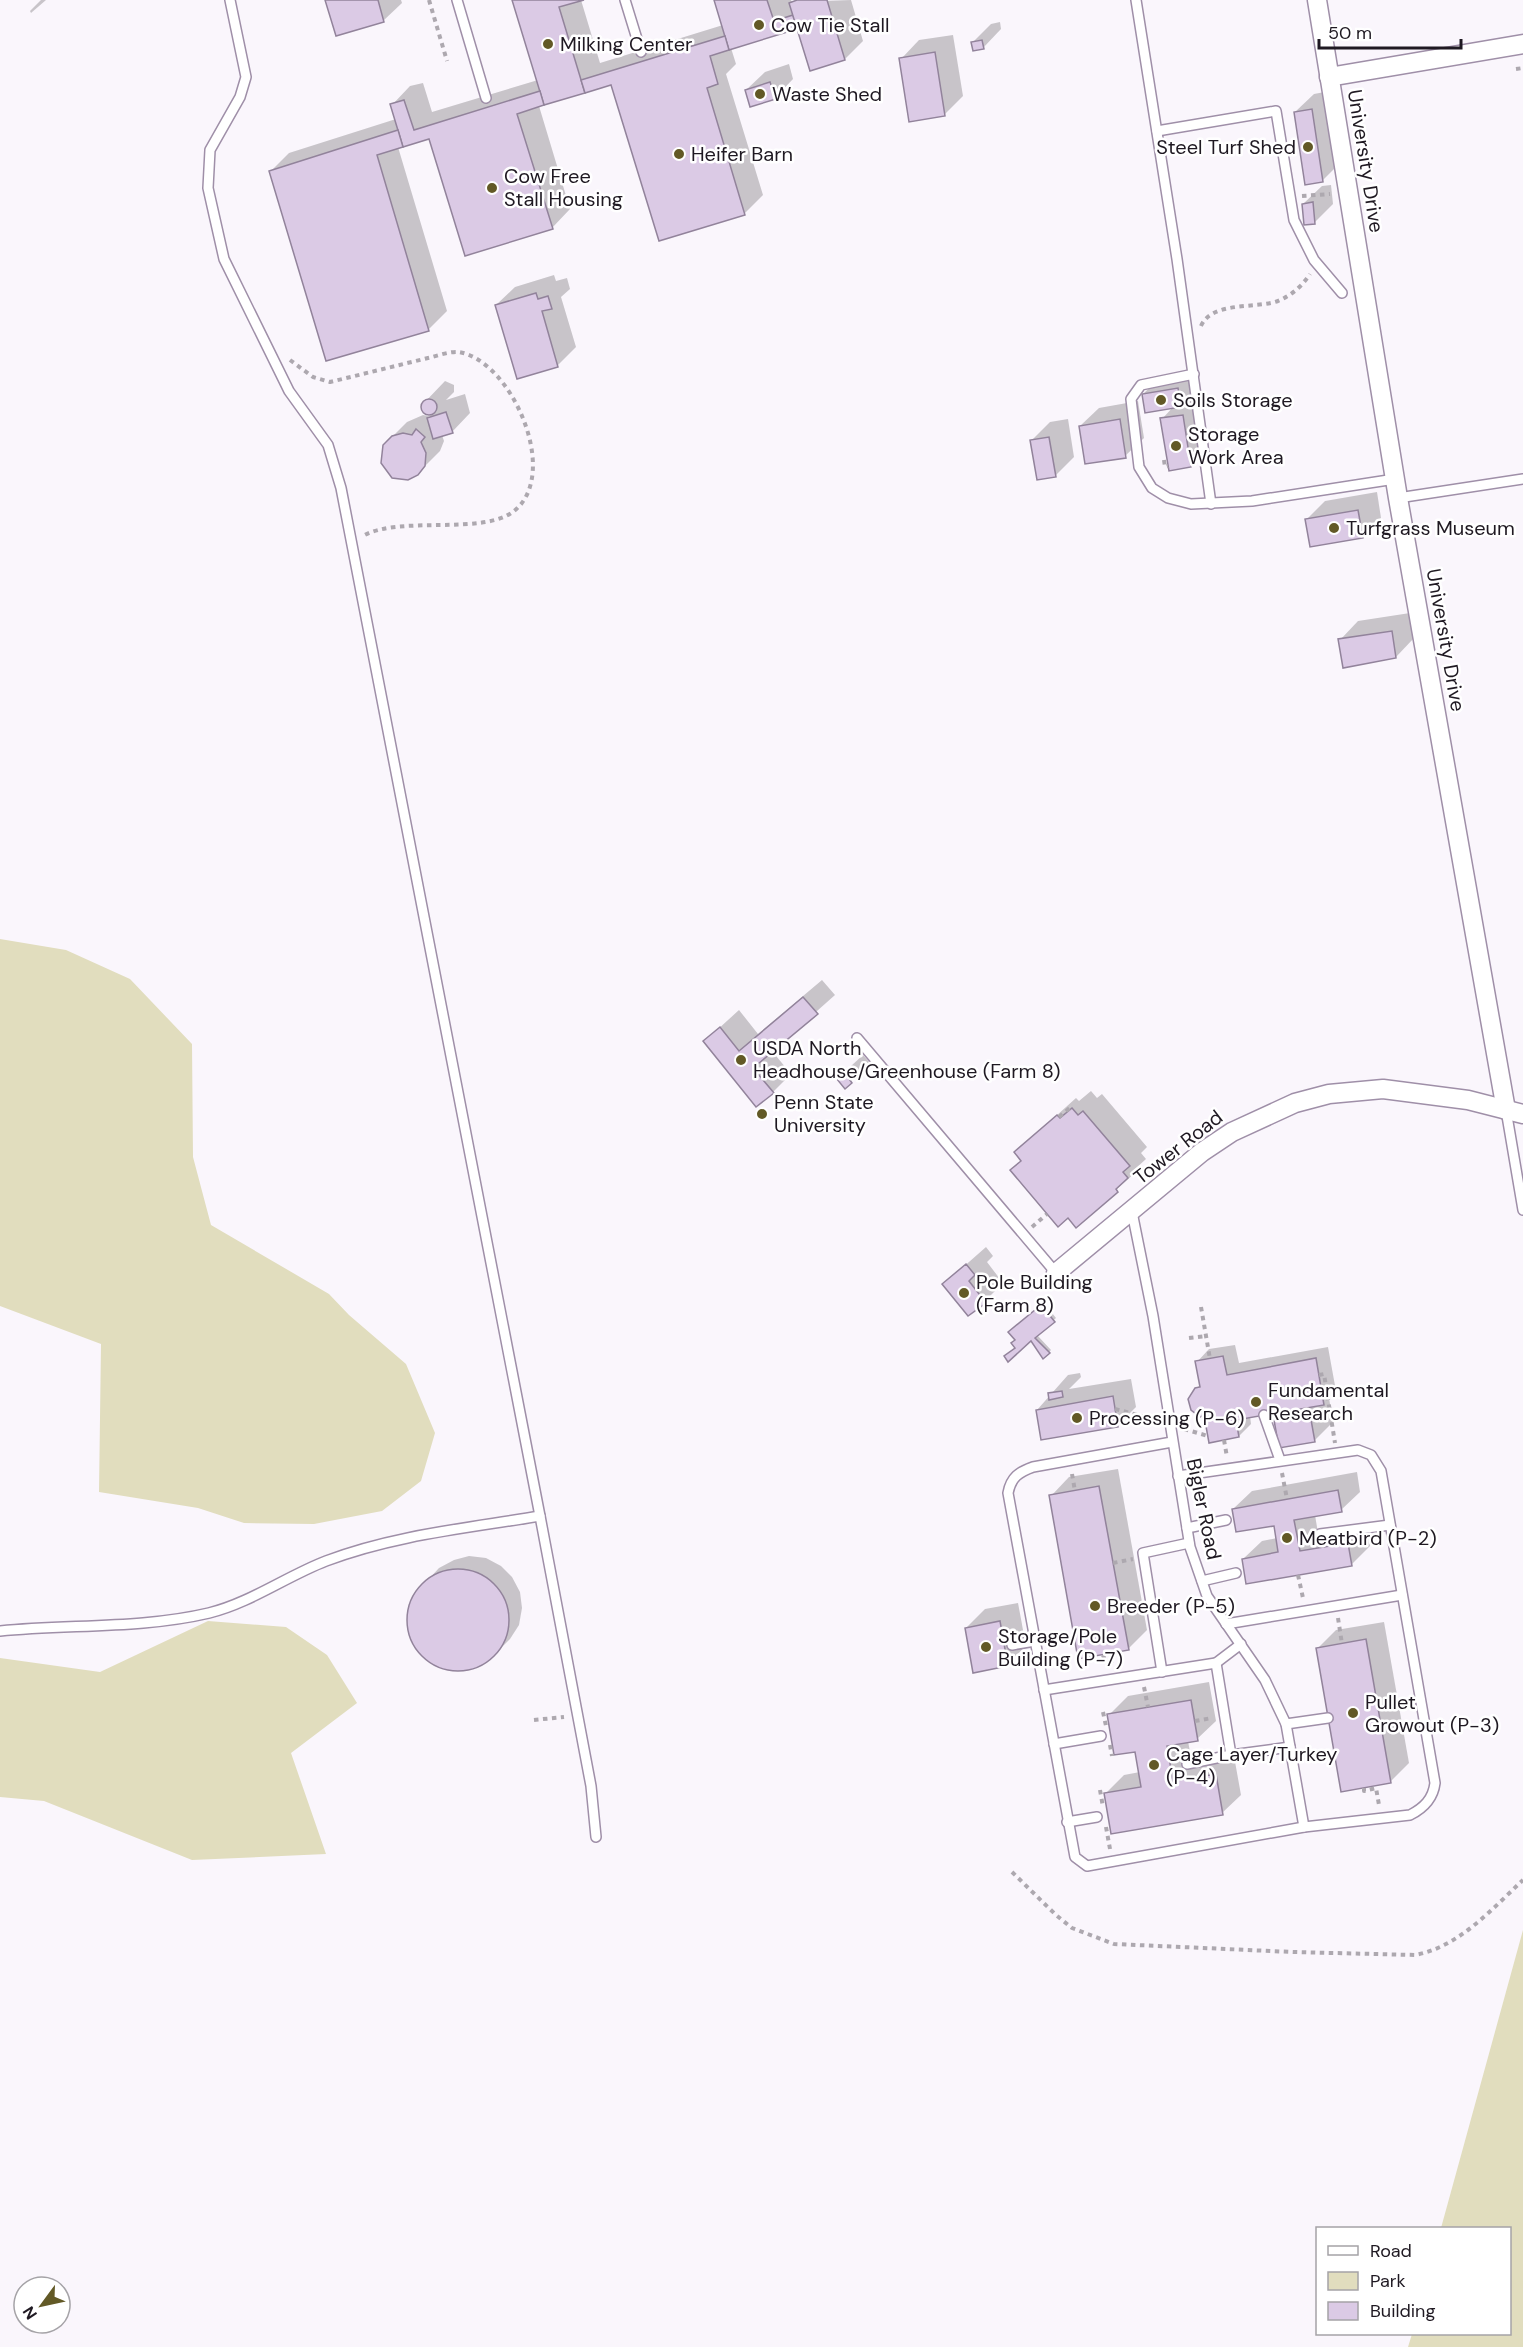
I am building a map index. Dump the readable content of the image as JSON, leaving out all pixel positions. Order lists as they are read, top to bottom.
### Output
{
  "streets": {
    "street": ["University Drive", "Tower Road"],
    "lane": ["Bigler Road"]
  },
  "crossings": [
    ["University Drive", "Tower Road"],
    ["Tower Road", "Bigler Road"]
  ],
  "places": [
    "Cow Tie Stall",
    "Milking Center",
    "Waste Shed",
    "Steel Turf Shed",
    "Heifer Barn",
    "Cow Free Stall Housing",
    "Soils Storage",
    "Storage Work Area",
    "Turfgrass Museum",
    "USDA North Headhouse/Greenhouse (Farm 8)",
    "Penn State University",
    "Pole Building (Farm 8)",
    "Fundamental Research",
    "Processing (P-6)",
    "Meatbird (P-2)",
    "Breeder (P-5)",
    "Storage/Pole Building (P-7)",
    "Pullet Growout (P-3)",
    "Cage Layer/Turkey (P-4)"
  ],
  "legend": ["Road", "Park", "Building"],
  "scale_bar": "50 m",
  "north": "bottom left"
}
